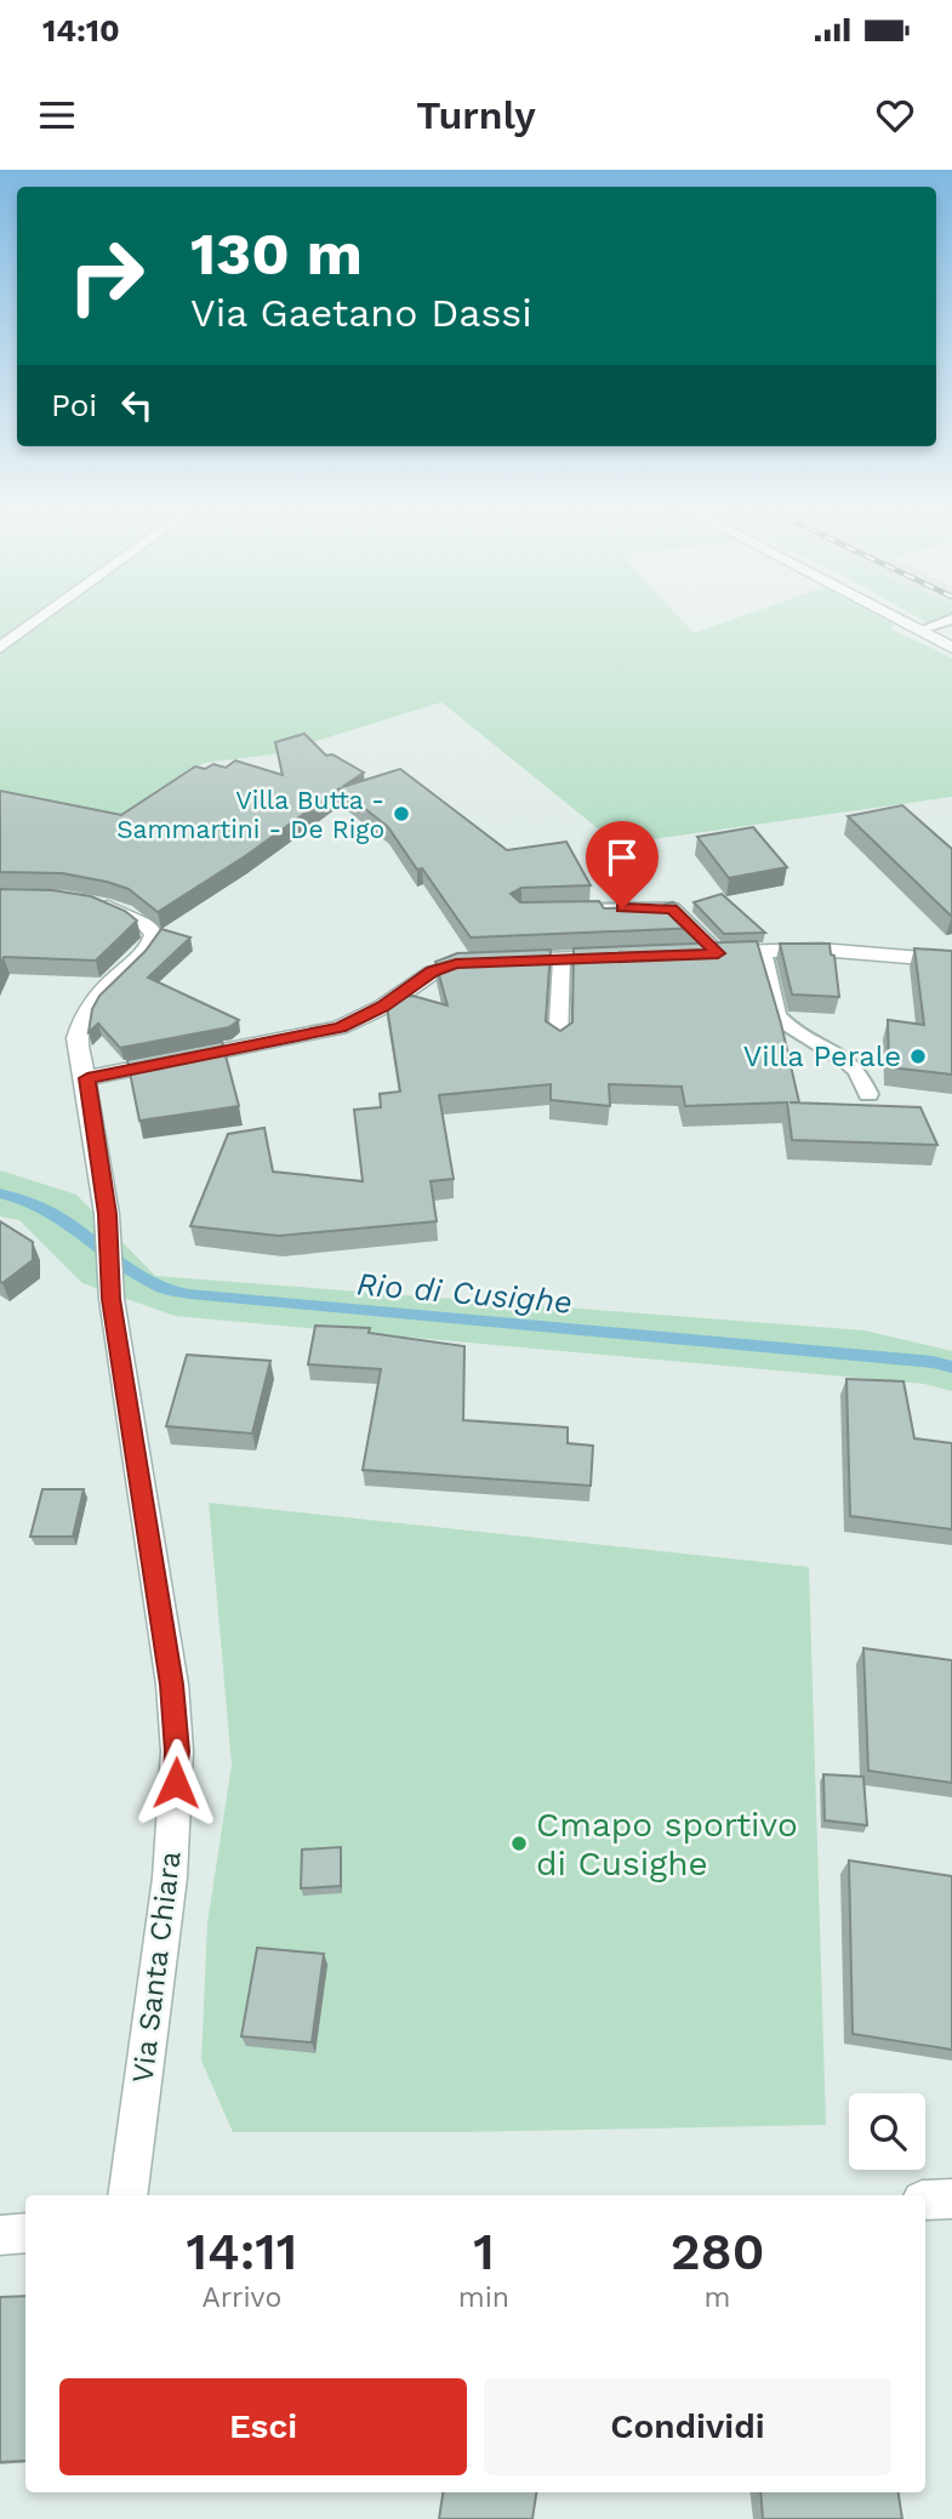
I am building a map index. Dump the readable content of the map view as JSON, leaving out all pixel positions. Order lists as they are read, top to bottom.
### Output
{
  "streets": {
    "street": ["Via Santa Chiara"]
  },
  "water": ["Rio di Cusighe"],
  "places": ["Villa Butta - Sammartini - De Rigo", "Villa Perale", "Cmapo sportivo di Cusighe"],
  "page": {
    "status": "14:10",
    "header": "Turnly",
    "turn": ["130 m", "Via Gaetano Dassi"],
    "then": "Poi",
    "eta": [
      "14:11",
      "Arrivo",
      "1",
      "min",
      "280",
      "m"
    ],
    "buttons": ["Esci", "Condividi"]
  }
}
